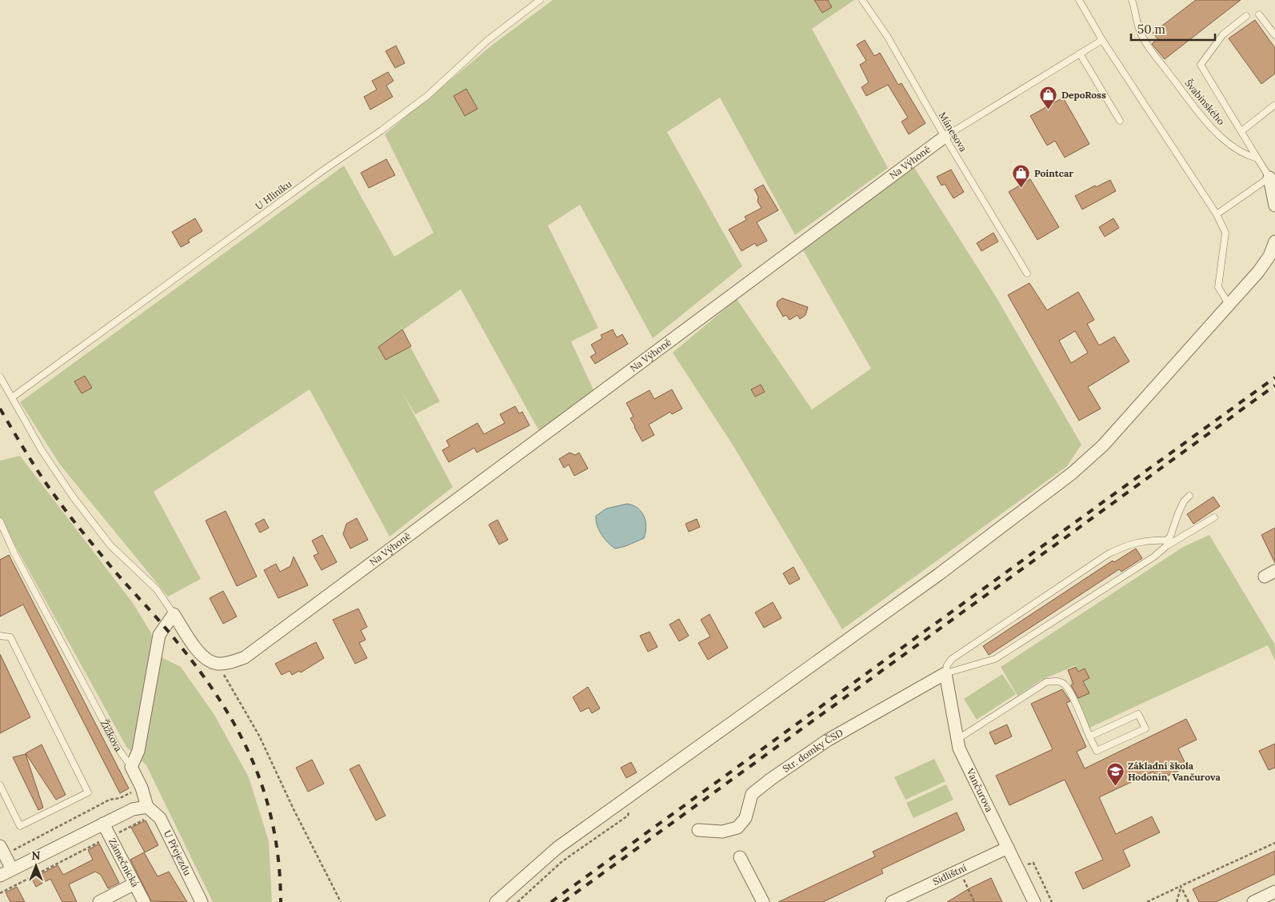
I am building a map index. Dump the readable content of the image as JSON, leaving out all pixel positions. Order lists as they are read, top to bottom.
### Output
{
  "streets": {
    "street": [
      "Na Výhoně",
      "Žižkova",
      "Str. domky ČSD",
      "Vančurova",
      "U Přejezdu",
      "Zámečnická",
      "Sídlištní"
    ],
    "lane": ["Švabinského", "Mánesova", "U Hliníku"]
  },
  "crossings": [
    ["Mánesova", "Na Výhoně"],
    ["Žižkova", "U Přejezdu"],
    ["Str. domky ČSD", "Vančurova"],
    ["Vančurova", "Sídlištní"]
  ],
  "places": {
    "shop": ["DepoRoss", "Pointcar"],
    "school or university": ["Základní škola Hodonín, Vančurova"]
  },
  "scale_bar": "50 m",
  "north": "top"
}
